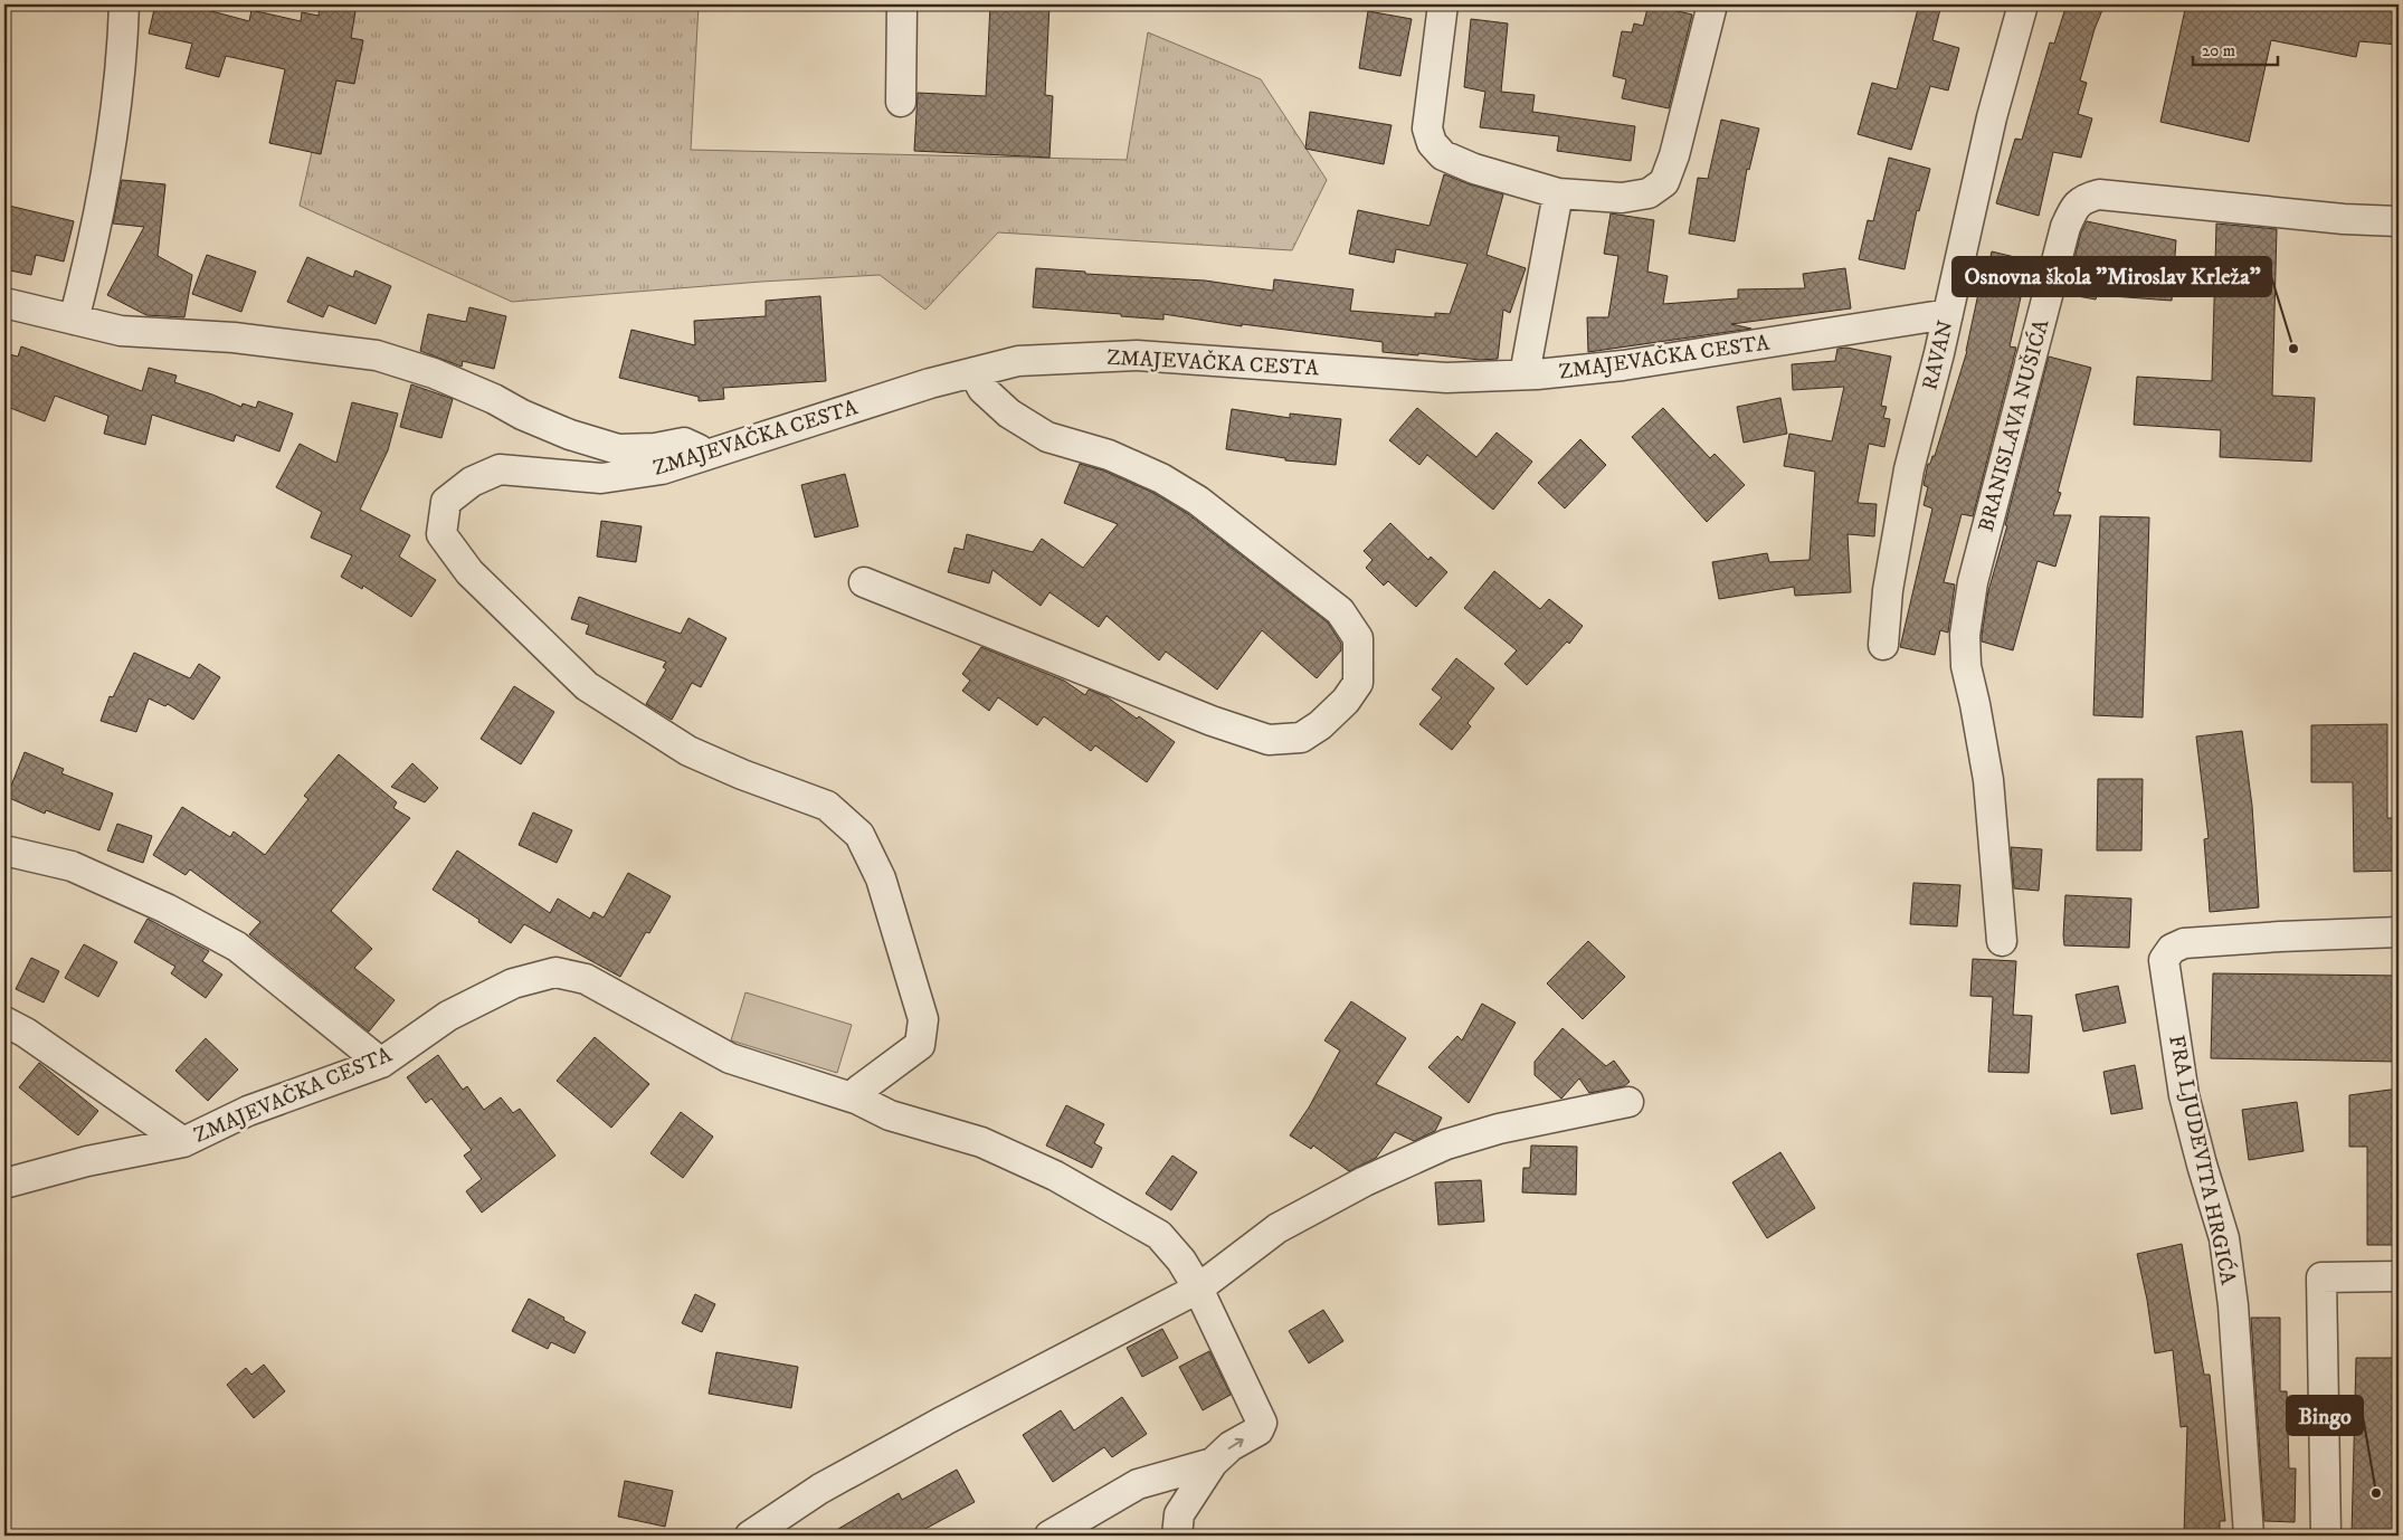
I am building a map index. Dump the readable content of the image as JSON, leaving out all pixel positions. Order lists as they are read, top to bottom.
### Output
{
  "streets": {
    "street": [
      "RAVAN",
      "ZMAJEVAČKA CESTA",
      "BRANISLAVA NUŠIĆA",
      "FRA LJUDEVITA HRGIĆA"
    ]
  },
  "crossings": [
    ["RAVAN", "ZMAJEVAČKA CESTA"]
  ],
  "places": ["Osnovna škola \"Miroslav Krleža\"", "Bingo"],
  "scale_bar": "20 m"
}
